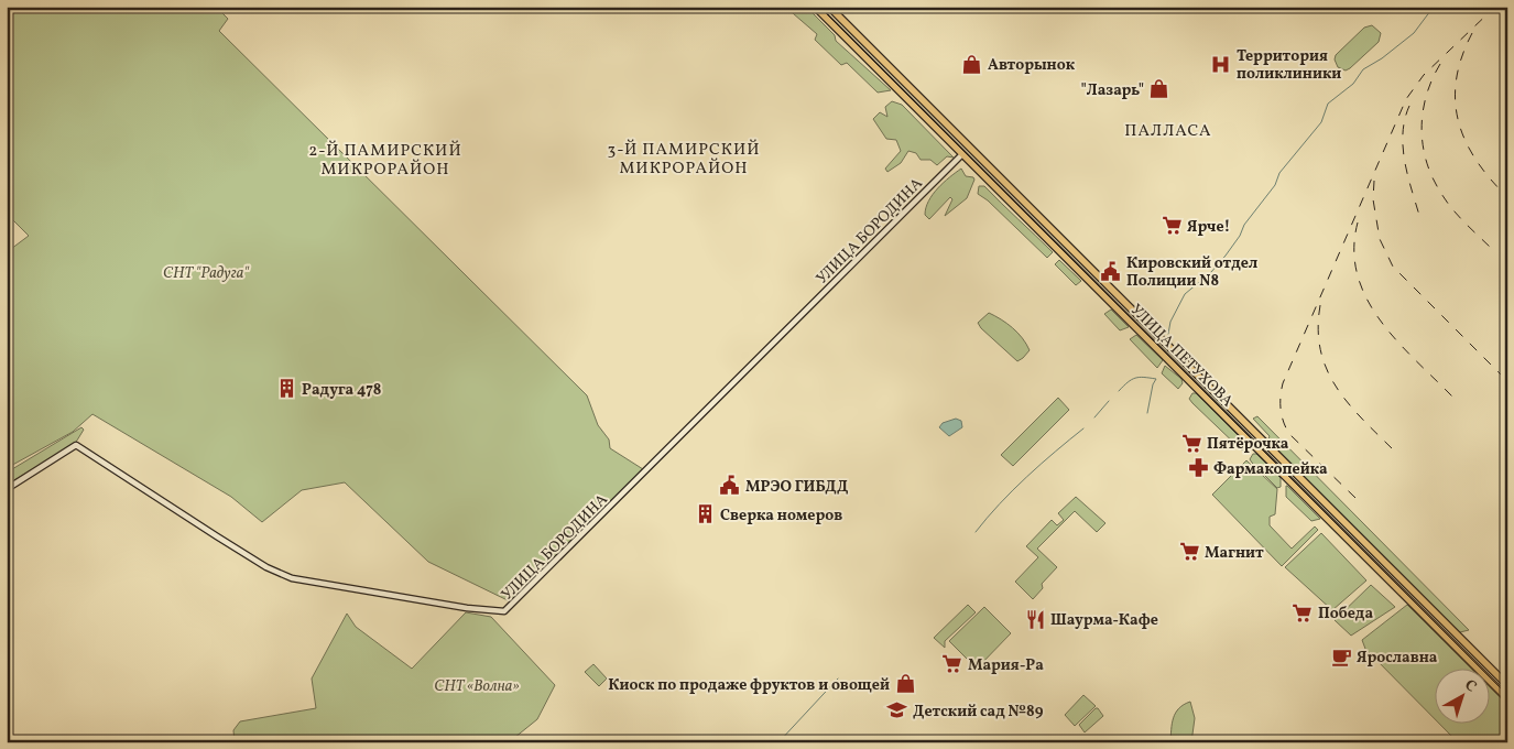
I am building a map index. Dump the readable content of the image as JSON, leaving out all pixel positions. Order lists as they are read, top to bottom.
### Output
{
  "streets": {
    "highway": ["УЛИЦА ПЕТУХОВА"],
    "main road": ["УЛИЦА БОРОДИНА"]
  },
  "crossings": [
    ["УЛИЦА БОРОДИНА", "УЛИЦА ПЕТУХОВА"]
  ],
  "districts": ["ПАЛЛАСА", "3-Й ПАМИРСКИЙ МИКРОРАЙОН", "2-Й ПАМИРСКИЙ МИКРОРАЙОН"],
  "parks": ["СНТ \"Радуга\"", "СНТ «Волна»"],
  "places": {
    "shop": ["Авторынок", "\"Лазарь\"", "Киоск по продаже фруктов и овощей"],
    "hospital": ["Территория поликлиники"],
    "supermarket": [
      "Ярче!",
      "Пятёрочка",
      "Магнит",
      "Победа",
      "Мария-Ра"
    ],
    "public building": ["Кировский отдел Полиции N8", "МРЭО ГИБДД"],
    "building": ["Радуга 478", "Сверка номеров"],
    "pharmacy": ["Фармакопейка"],
    "restaurant": ["Шаурма-Кафе"],
    "cafe": ["Ярославна"],
    "school or university": ["Детский сад №89"]
  },
  "north": "top right"
}
